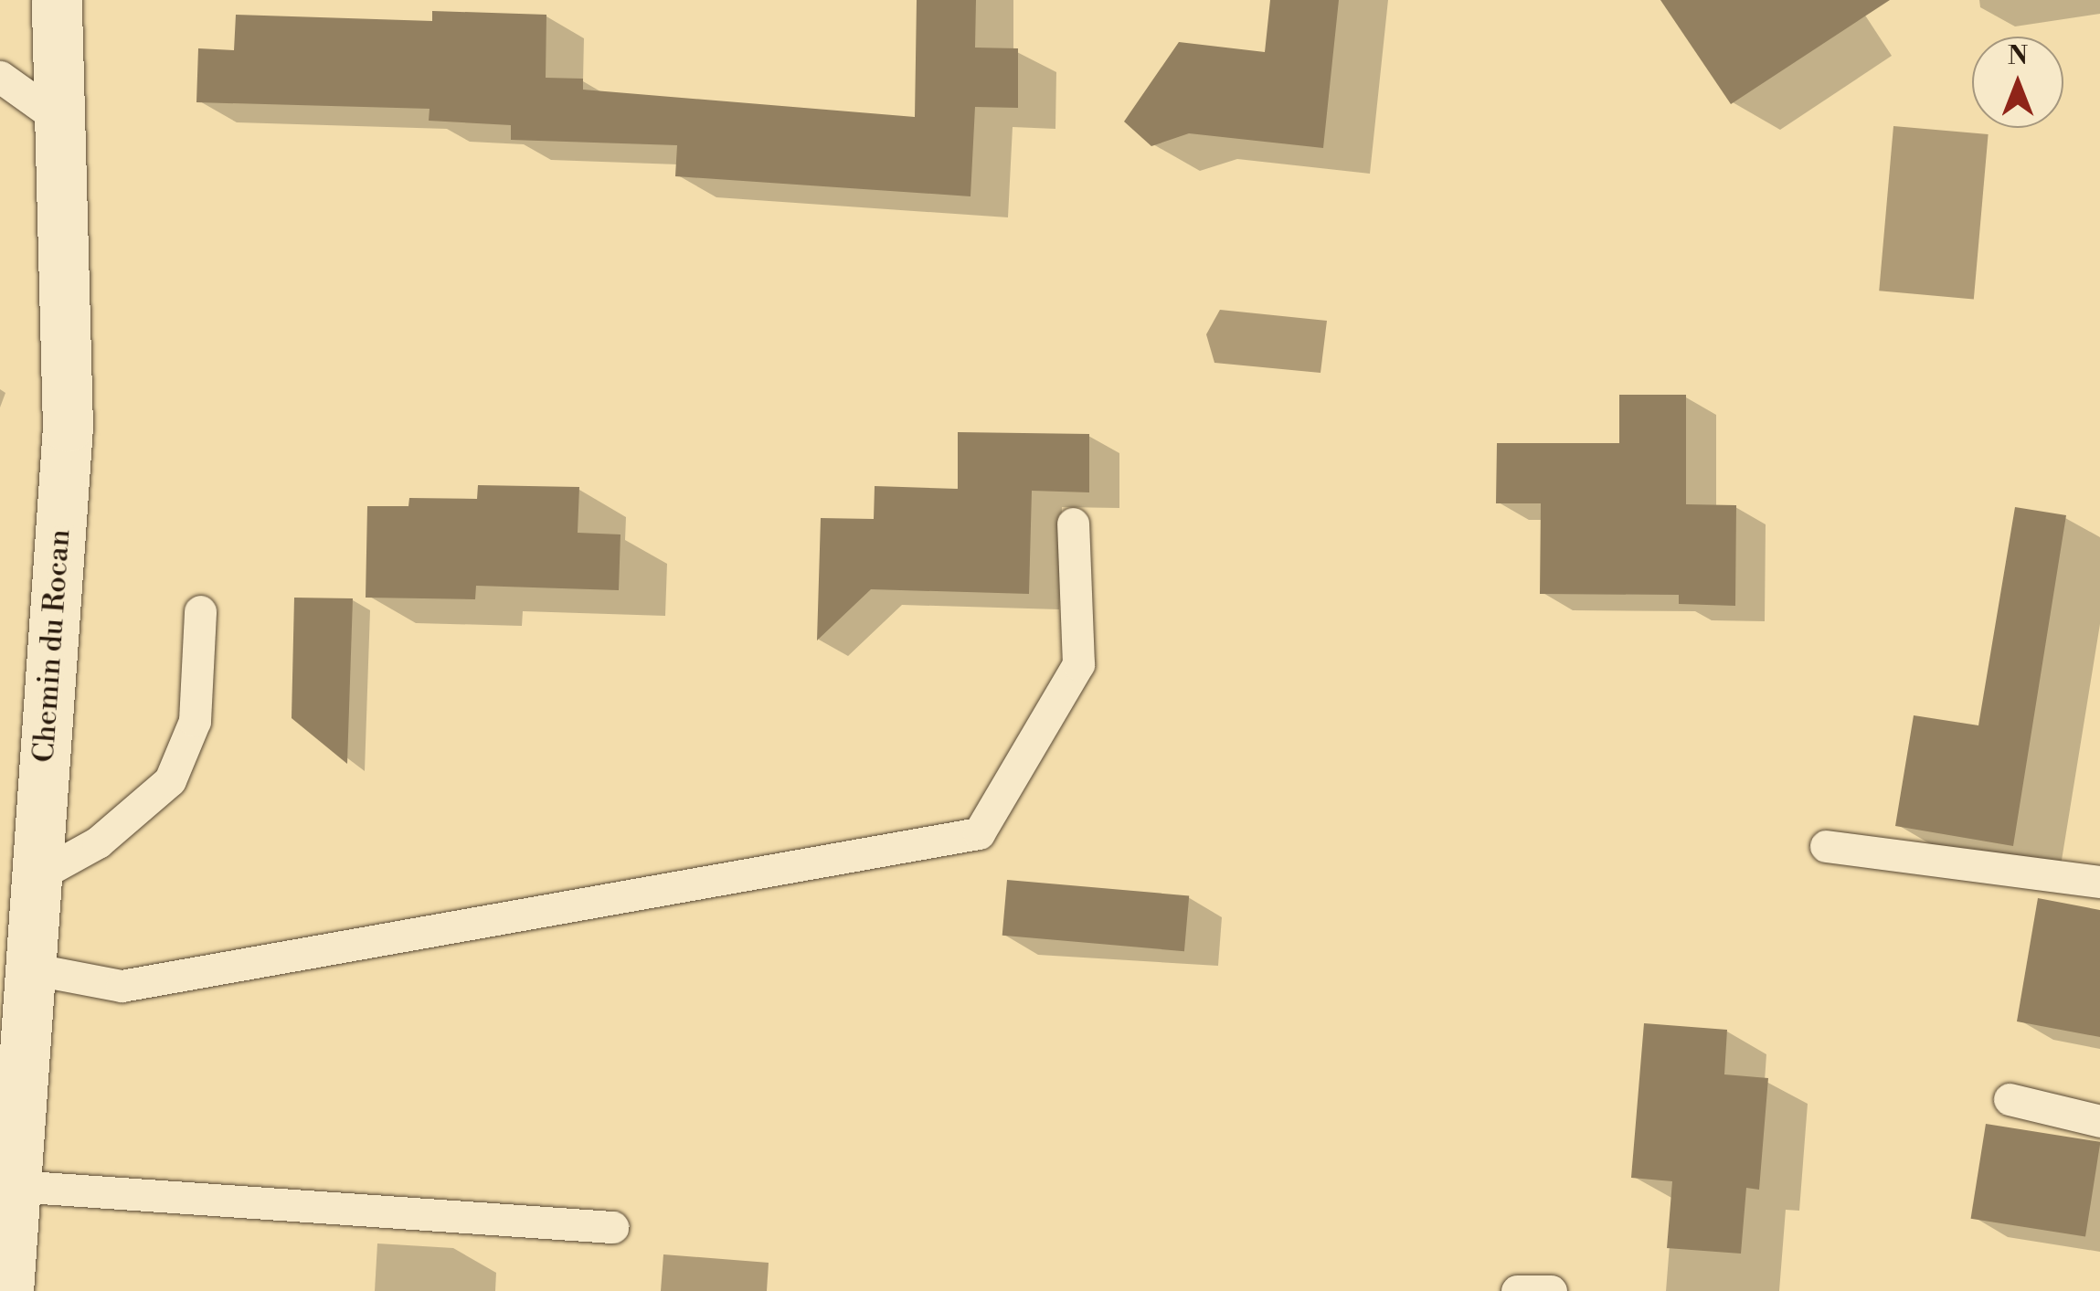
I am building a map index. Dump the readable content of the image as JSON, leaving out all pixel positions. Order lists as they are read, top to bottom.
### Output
{
  "streets": {
    "street": ["Chemin du Rocan"]
  },
  "north": "top"
}
